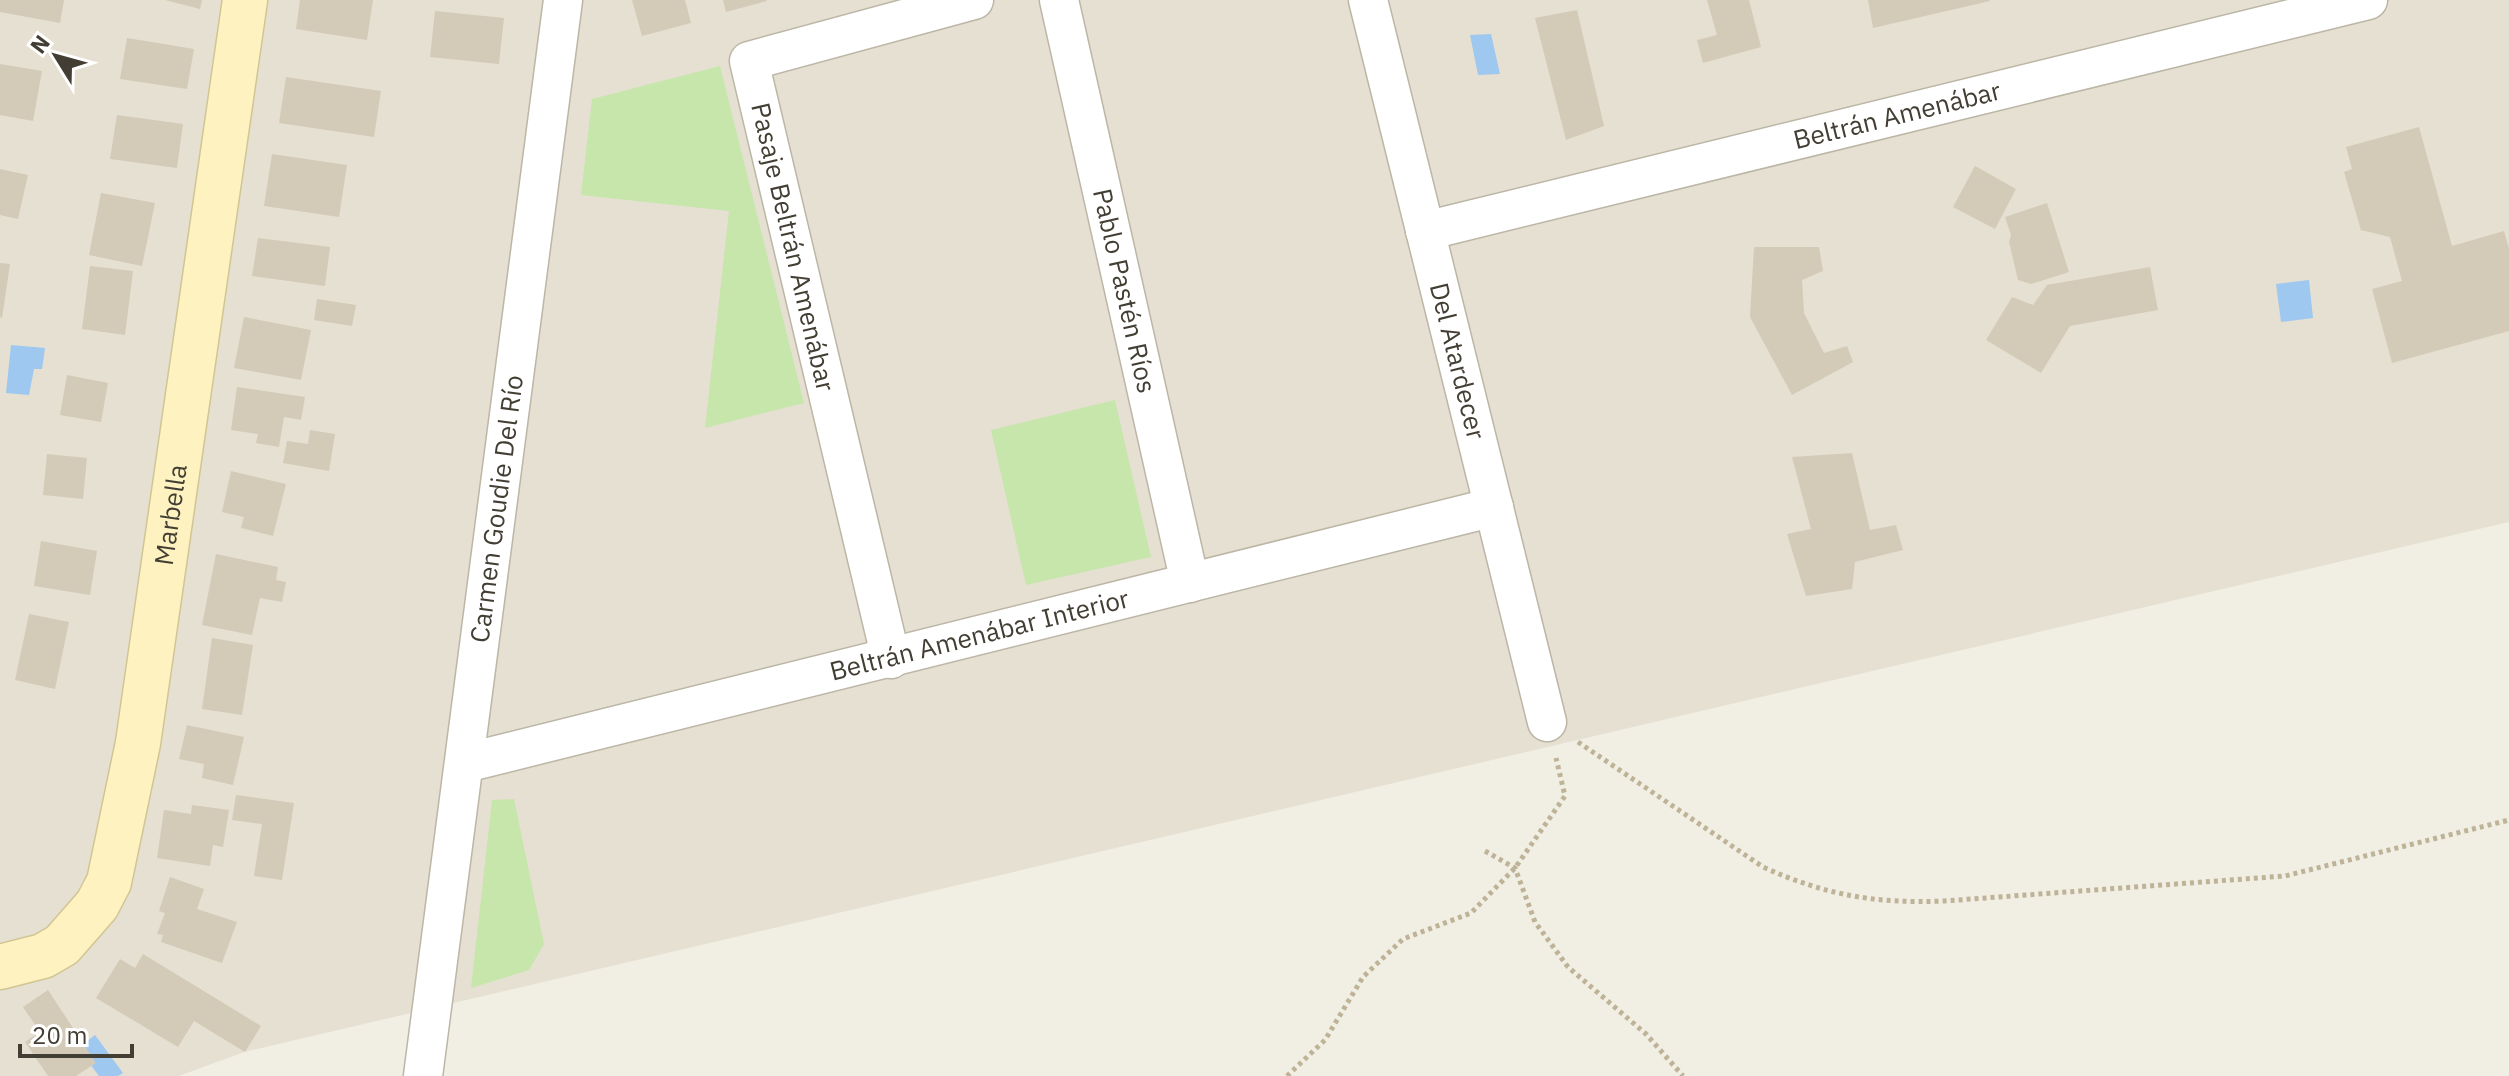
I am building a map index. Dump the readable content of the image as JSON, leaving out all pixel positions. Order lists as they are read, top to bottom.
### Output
{
  "streets": {
    "street": [
      "Beltrán Amenábar",
      "Pasaje Beltrán Amenábar",
      "Pablo Pastén Ríos",
      "Del Atardecer",
      "Carmen Goudie Del Río",
      "Marbella",
      "Beltrán Amenábar Interior"
    ]
  },
  "crossings": [
    ["Beltrán Amenábar", "Del Atardecer"],
    ["Pasaje Beltrán Amenábar", "Beltrán Amenábar Interior"],
    ["Pablo Pastén Ríos", "Beltrán Amenábar Interior"],
    ["Del Atardecer", "Beltrán Amenábar Interior"],
    ["Carmen Goudie Del Río", "Beltrán Amenábar Interior"]
  ],
  "scale_bar": "20 m",
  "north": "top left"
}
